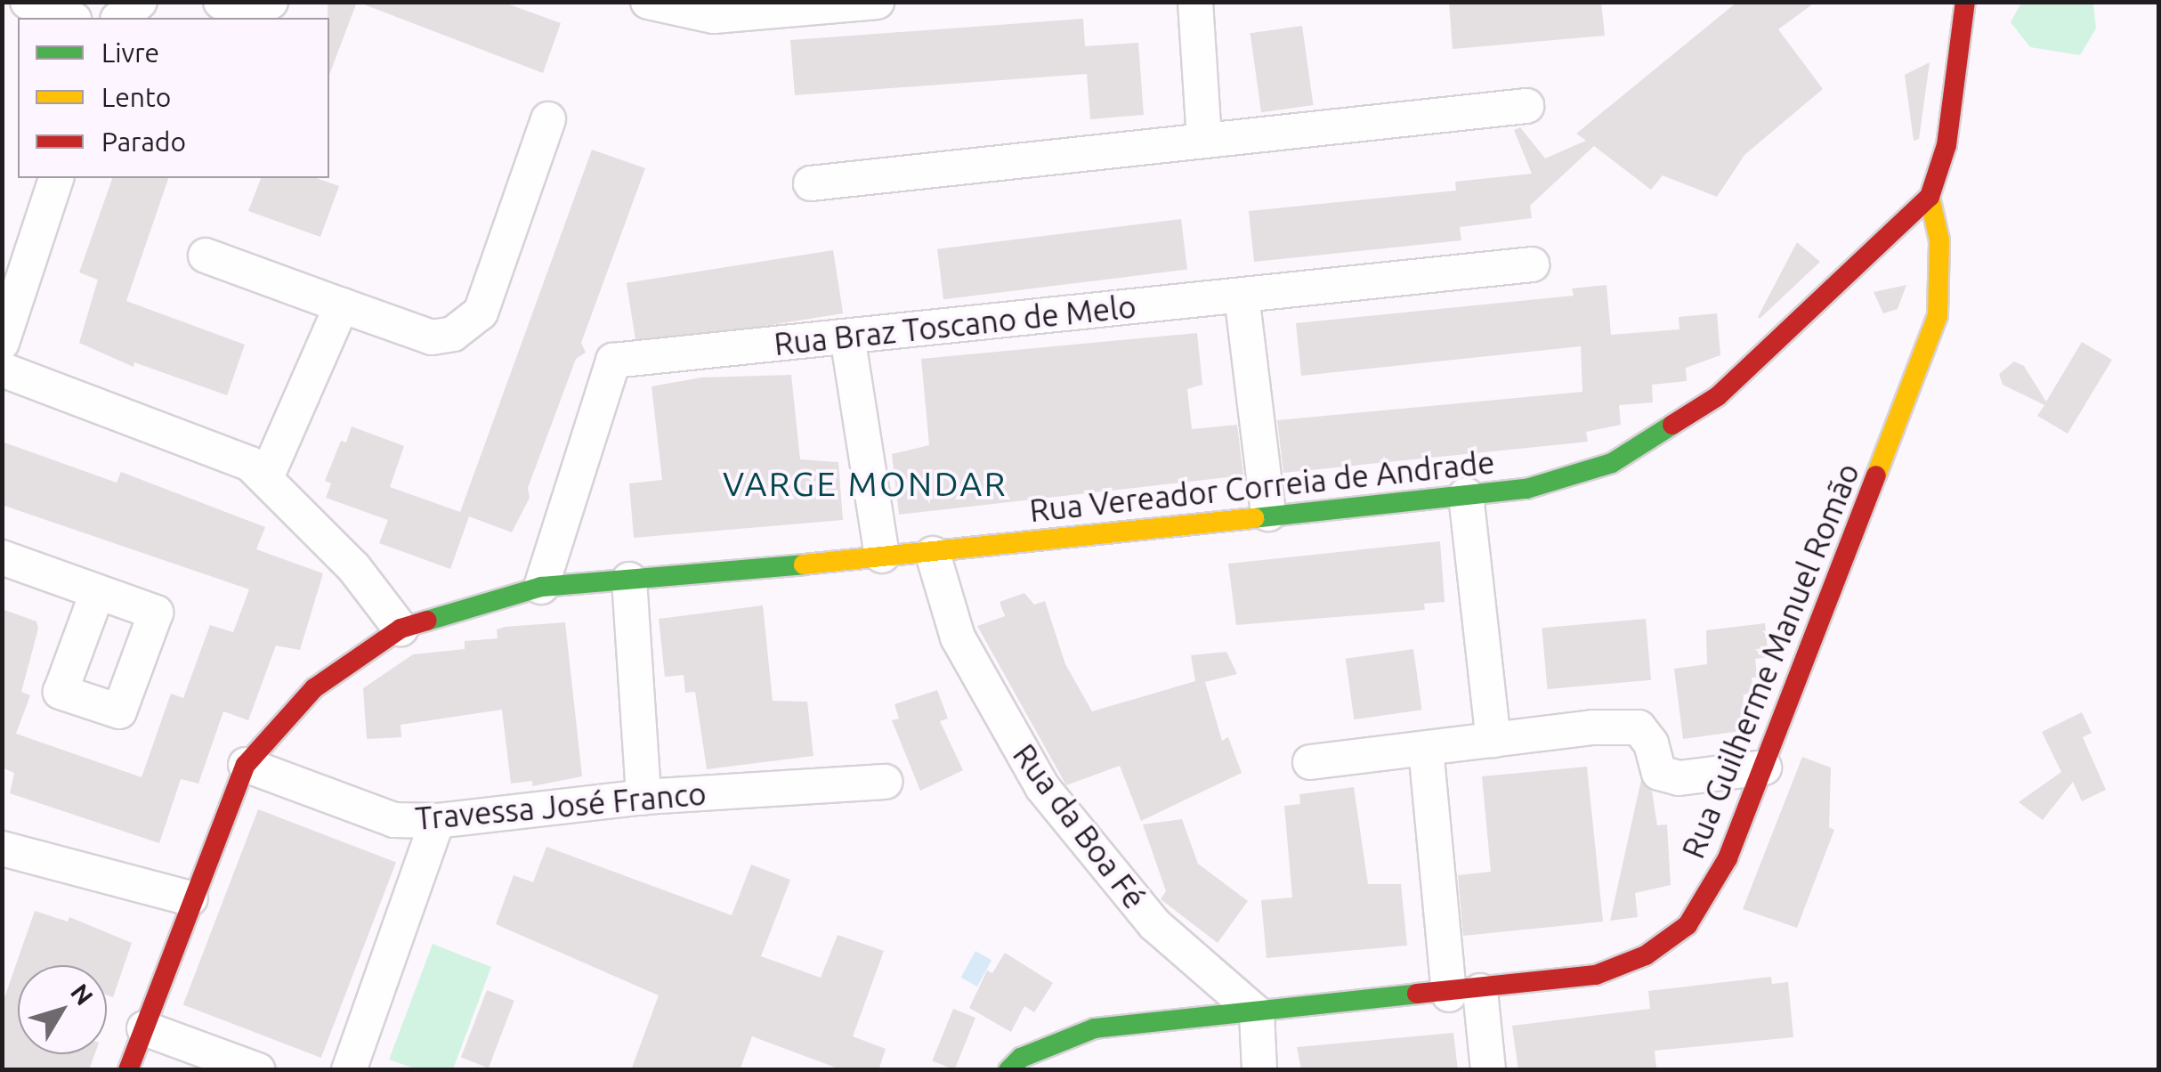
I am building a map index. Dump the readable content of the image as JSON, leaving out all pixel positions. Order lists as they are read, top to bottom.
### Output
{
  "streets": {
    "street": [
      "Rua Braz Toscano de Melo",
      "Rua Vereador Correia de Andrade",
      "Rua Guilherme Manuel Romão",
      "Travessa José Franco",
      "Rua da Boa Fé"
    ]
  },
  "crossings": [
    ["Rua Braz Toscano de Melo", "Rua Vereador Correia de Andrade"],
    ["Rua Vereador Correia de Andrade", "Rua Guilherme Manuel Romão"],
    ["Rua Vereador Correia de Andrade", "Travessa José Franco"],
    ["Rua Vereador Correia de Andrade", "Rua da Boa Fé"],
    ["Rua Guilherme Manuel Romão", "Rua da Boa Fé"]
  ],
  "districts": ["VARGE MONDAR"],
  "legend": ["Livre", "Lento", "Parado"],
  "north": "top right"
}
